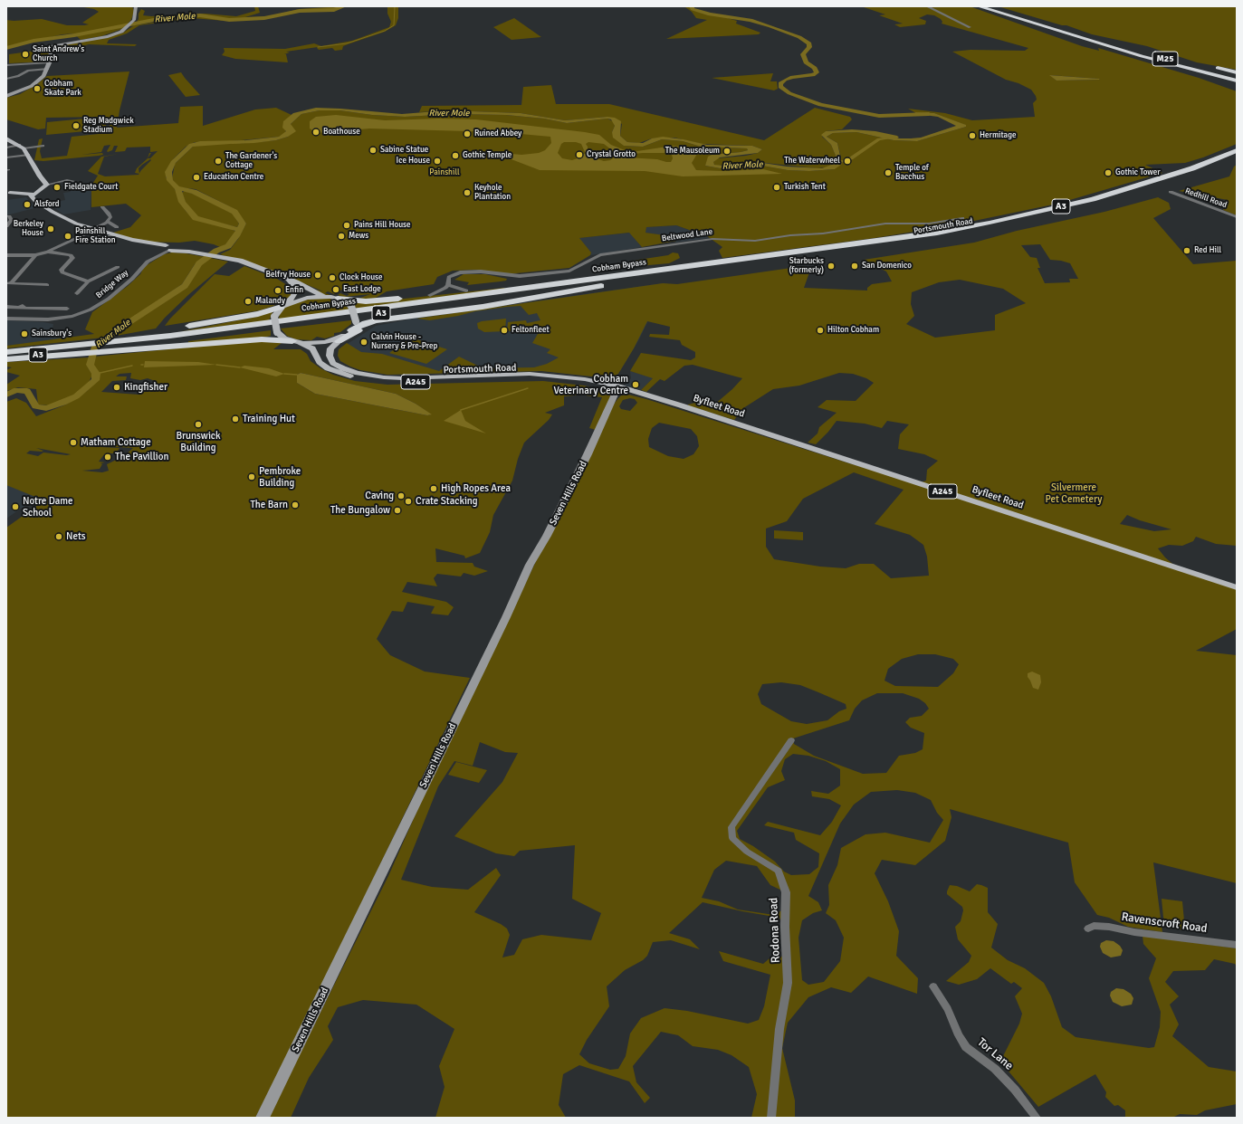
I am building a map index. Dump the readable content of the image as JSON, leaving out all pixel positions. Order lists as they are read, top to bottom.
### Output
{
  "streets": {
    "highway": [
      "M25",
      "A3",
      "Portsmouth Road",
      "Cobham Bypass"
    ],
    "main road": ["A245", "Byfleet Road", "Seven Hills Road"],
    "street": [
      "Redhill Road",
      "Beltwood Lane",
      "Bridge Way",
      "Ravenscroft Road",
      "Rodona Road",
      "Tor Lane"
    ]
  },
  "crossings": [
    ["A3", "Portsmouth Road"],
    ["Portsmouth Road", "Cobham Bypass"],
    ["Portsmouth Road", "Byfleet Road"],
    ["Byfleet Road", "Seven Hills Road"]
  ],
  "water": ["River Mole"],
  "parks": ["Painshill", "Silvermere Pet Cemetery"],
  "places": [
    "Saint Andrew's Church",
    "Cobham Skate Park",
    "Reg Madgwick Stadium",
    "Boathouse",
    "Ruined Abbey",
    "Hermitage",
    "Sabine Statue",
    "The Mausoleum",
    "Crystal Grotto",
    "Gothic Temple",
    "The Gardener's Cottage",
    "Ice House",
    "The Waterwheel",
    "Temple of Bacchus",
    "Gothic Tower",
    "Education Centre",
    "Fieldgate Court",
    "Turkish Tent",
    "Keyhole Plantation",
    "Alsford",
    "Pains Hill House",
    "Berkeley House",
    "Painshill Fire Station",
    "Mews",
    "Red Hill",
    "Starbucks (formerly)",
    "San Domenico",
    "Belfry House",
    "Clock House",
    "East Lodge",
    "Enfin",
    "Malandy",
    "Feltonfleet",
    "Hilton Cobham",
    "Sainsbury's",
    "Calvin House - Nursery & Pre-Prep",
    "Cobham Veterinary Centre",
    "Kingfisher",
    "Training Hut",
    "Brunswick Building",
    "Matham Cottage",
    "The Pavillion",
    "Pembroke Building",
    "High Ropes Area",
    "Caving",
    "Crate Stacking",
    "The Barn",
    "Notre Dame School",
    "The Bungalow",
    "Nets"
  ]
}
